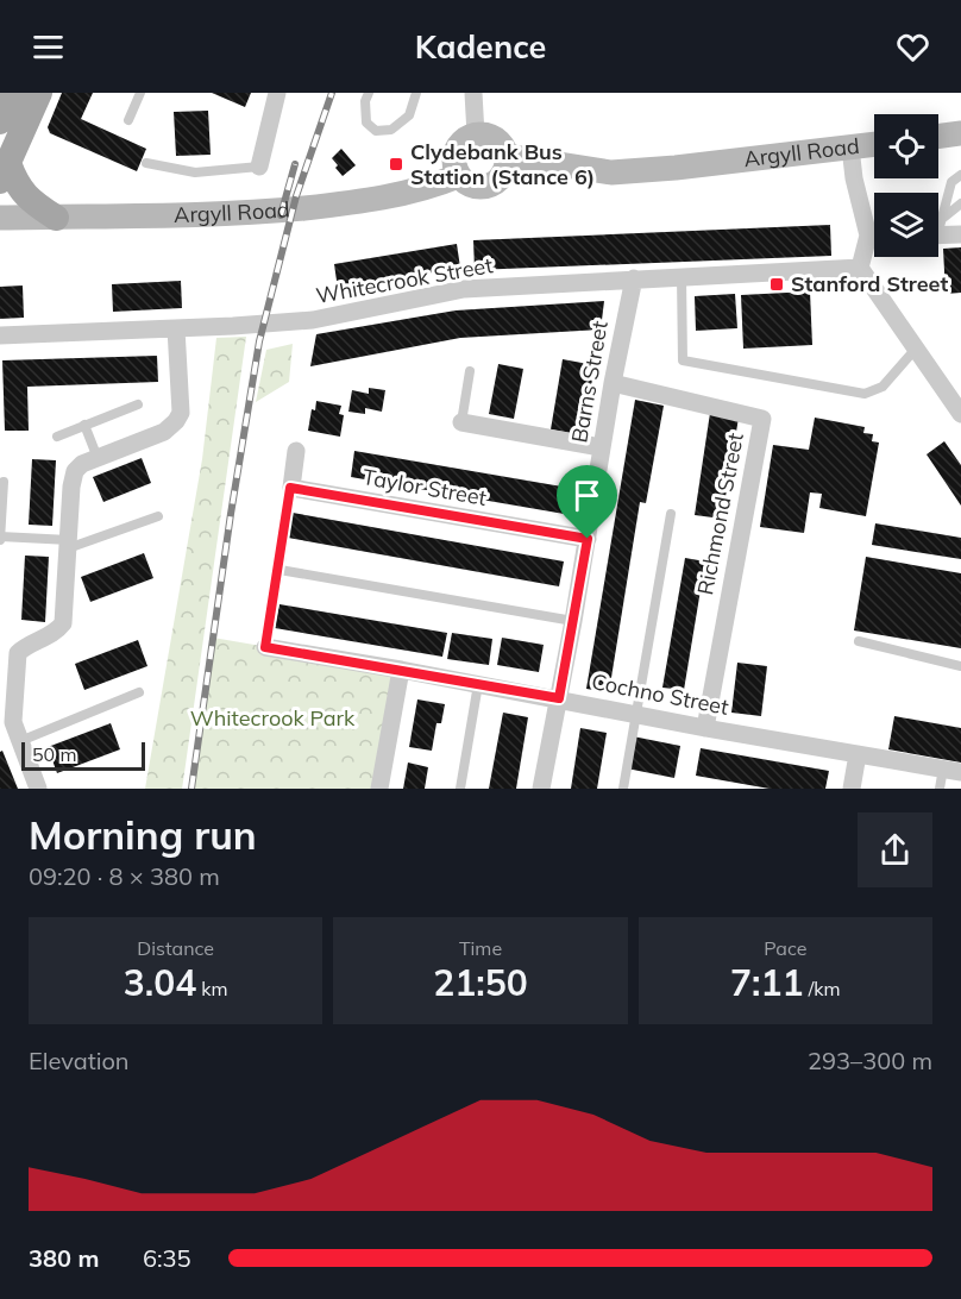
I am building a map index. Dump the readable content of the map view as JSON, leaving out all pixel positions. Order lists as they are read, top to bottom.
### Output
{
  "streets": {
    "street": [
      "Argyll Road",
      "Whitecrook Street",
      "Barns Street",
      "Taylor Street",
      "Richmond Street",
      "Cochno Street"
    ]
  },
  "crossings": [
    ["Whitecrook Street", "Barns Street"],
    ["Barns Street", "Taylor Street"],
    ["Barns Street", "Richmond Street"],
    ["Barns Street", "Cochno Street"],
    ["Richmond Street", "Cochno Street"]
  ],
  "parks": ["Whitecrook Park"],
  "places": {
    "transit": ["Clydebank Bus Station (Stance 6)", "Stanford Street"]
  },
  "scale_bar": "50 m",
  "page": {
    "header": "Kadence",
    "scale": "50 m",
    "heading": ["Morning run", "09:20 · 8 × 380 m"],
    "stats": [
      ["Distance", "3.04 km"],
      ["Time", "21:50"],
      ["Pace", "7:11 /km"]
    ],
    "chart": ["Elevation", "293–300 m"],
    "list": [
      {
        "name": "380 m",
        "note": "6:35"
      }
    ]
  }
}
